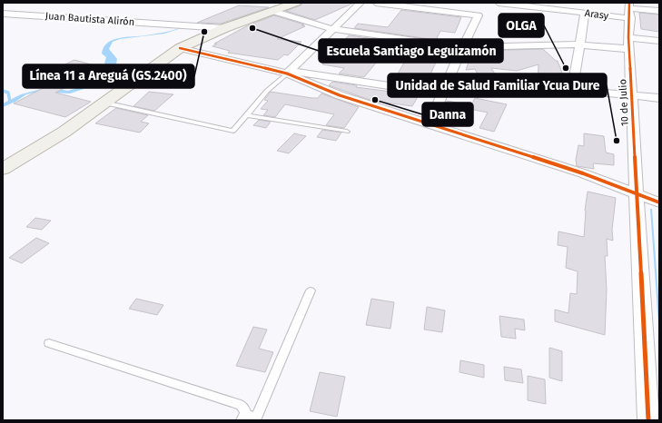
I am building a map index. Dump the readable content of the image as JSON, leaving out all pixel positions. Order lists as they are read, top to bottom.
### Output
{
  "streets": {
    "street": ["Arasy", "Juan Bautista Alirón", "10 de Julio"]
  },
  "crossings": [
    ["Arasy", "10 de Julio"]
  ],
  "places": [
    "Escuela Santiago Leguizamón",
    "Línea 11 a Areguá (GS.2400)",
    "OLGA",
    "Danna",
    "Unidad de Salud Familiar Ycua Dure"
  ]
}
